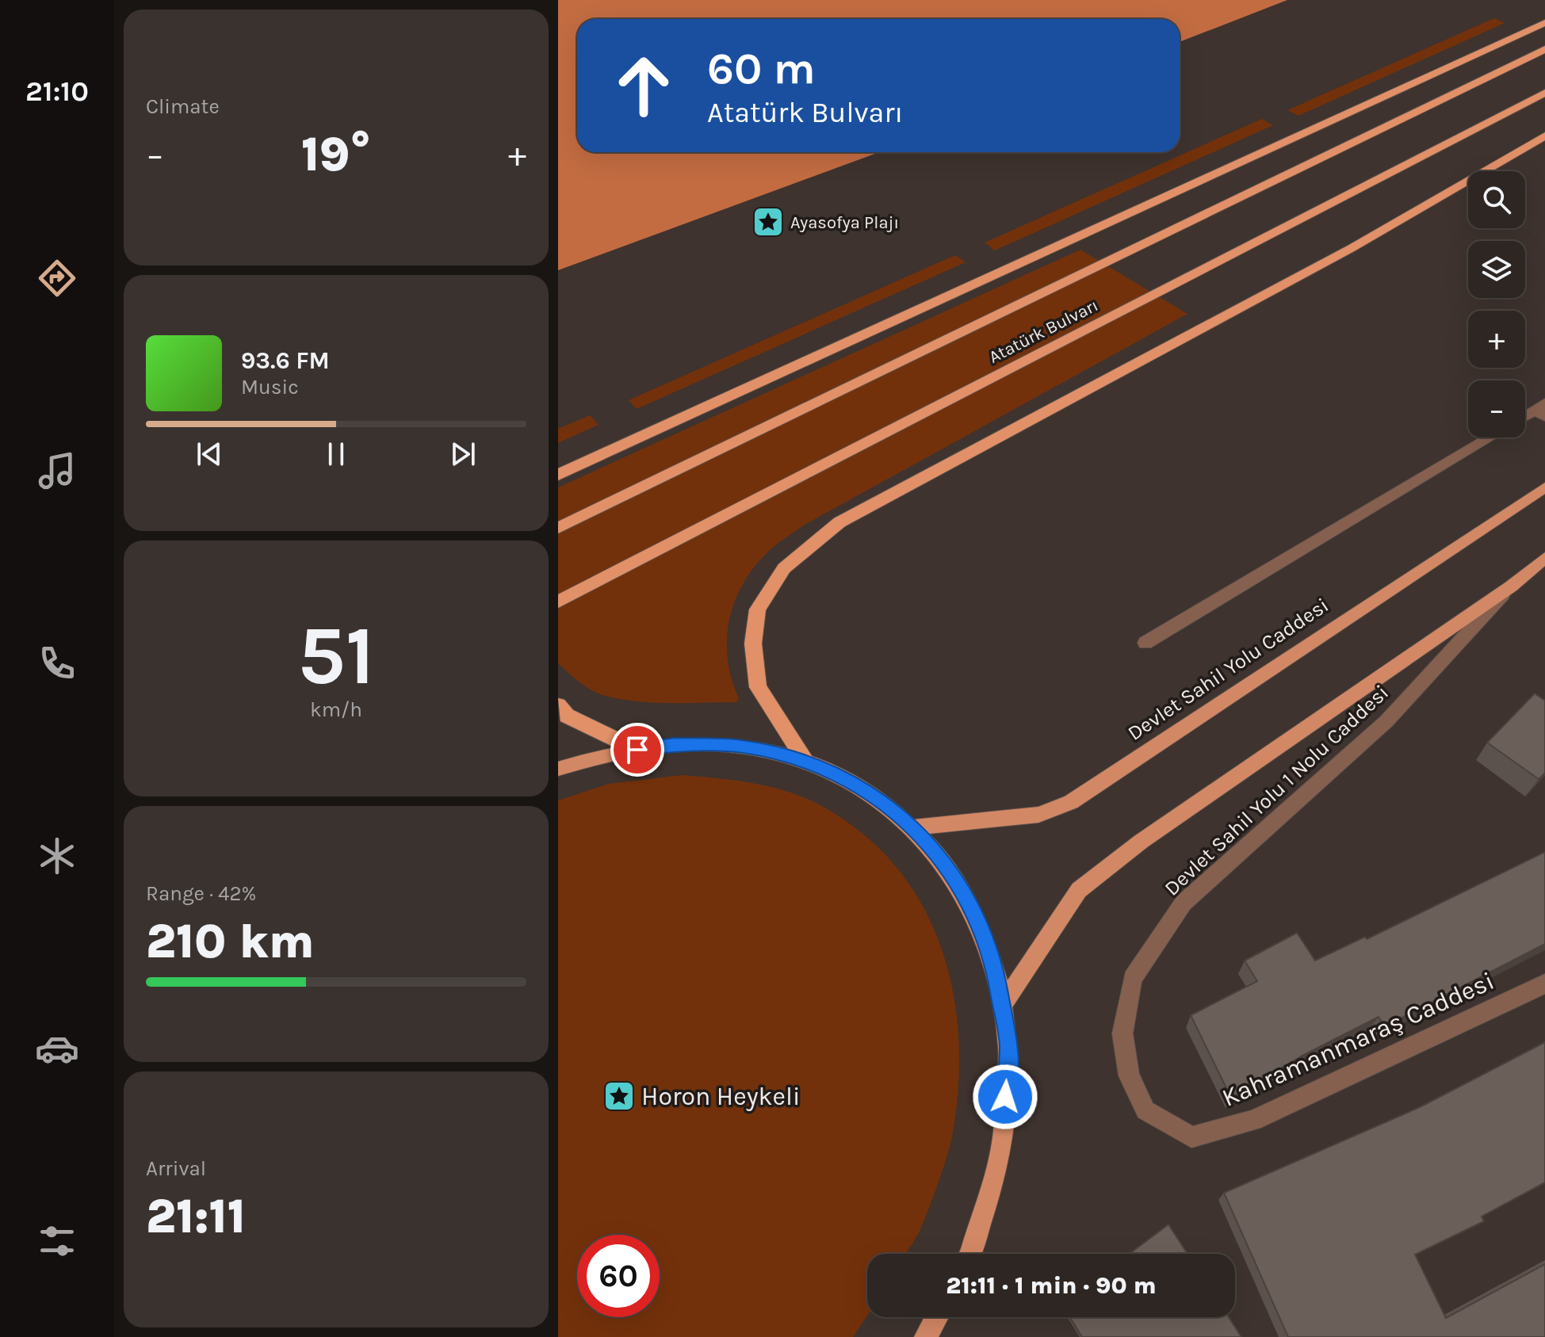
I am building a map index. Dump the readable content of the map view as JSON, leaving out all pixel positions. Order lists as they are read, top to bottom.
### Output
{
  "streets": {
    "highway": ["Atatürk Bulvarı"],
    "main road": ["Devlet Sahil Yolu Caddesi"],
    "street": ["Devlet Sahil Yolu 1 Nolu Caddesi", "Kahramanmaraş Caddesi"]
  },
  "crossings": [
    ["Devlet Sahil Yolu 1 Nolu Caddesi", "Kahramanmaraş Caddesi"]
  ],
  "places": {
    "place": ["Ayasofya Plajı", "Horon Heykeli"]
  },
  "page": {
    "tabs": "21:10",
    "tile": [
      "Climate",
      ["51", "km/h"],
      ["Range · 42%", "210 km"],
      ["Arrival", "21:11"]
    ],
    "turn": ["60 m", "Atatürk Bulvarı"],
    "heat": ["−", "19°", "+"],
    "map_buttons": ["+", "−"],
    "song": ["93.6 FM", "Music"],
    "limit": "60",
    "trip": "21:11 · 1 min · 90 m"
  }
}
